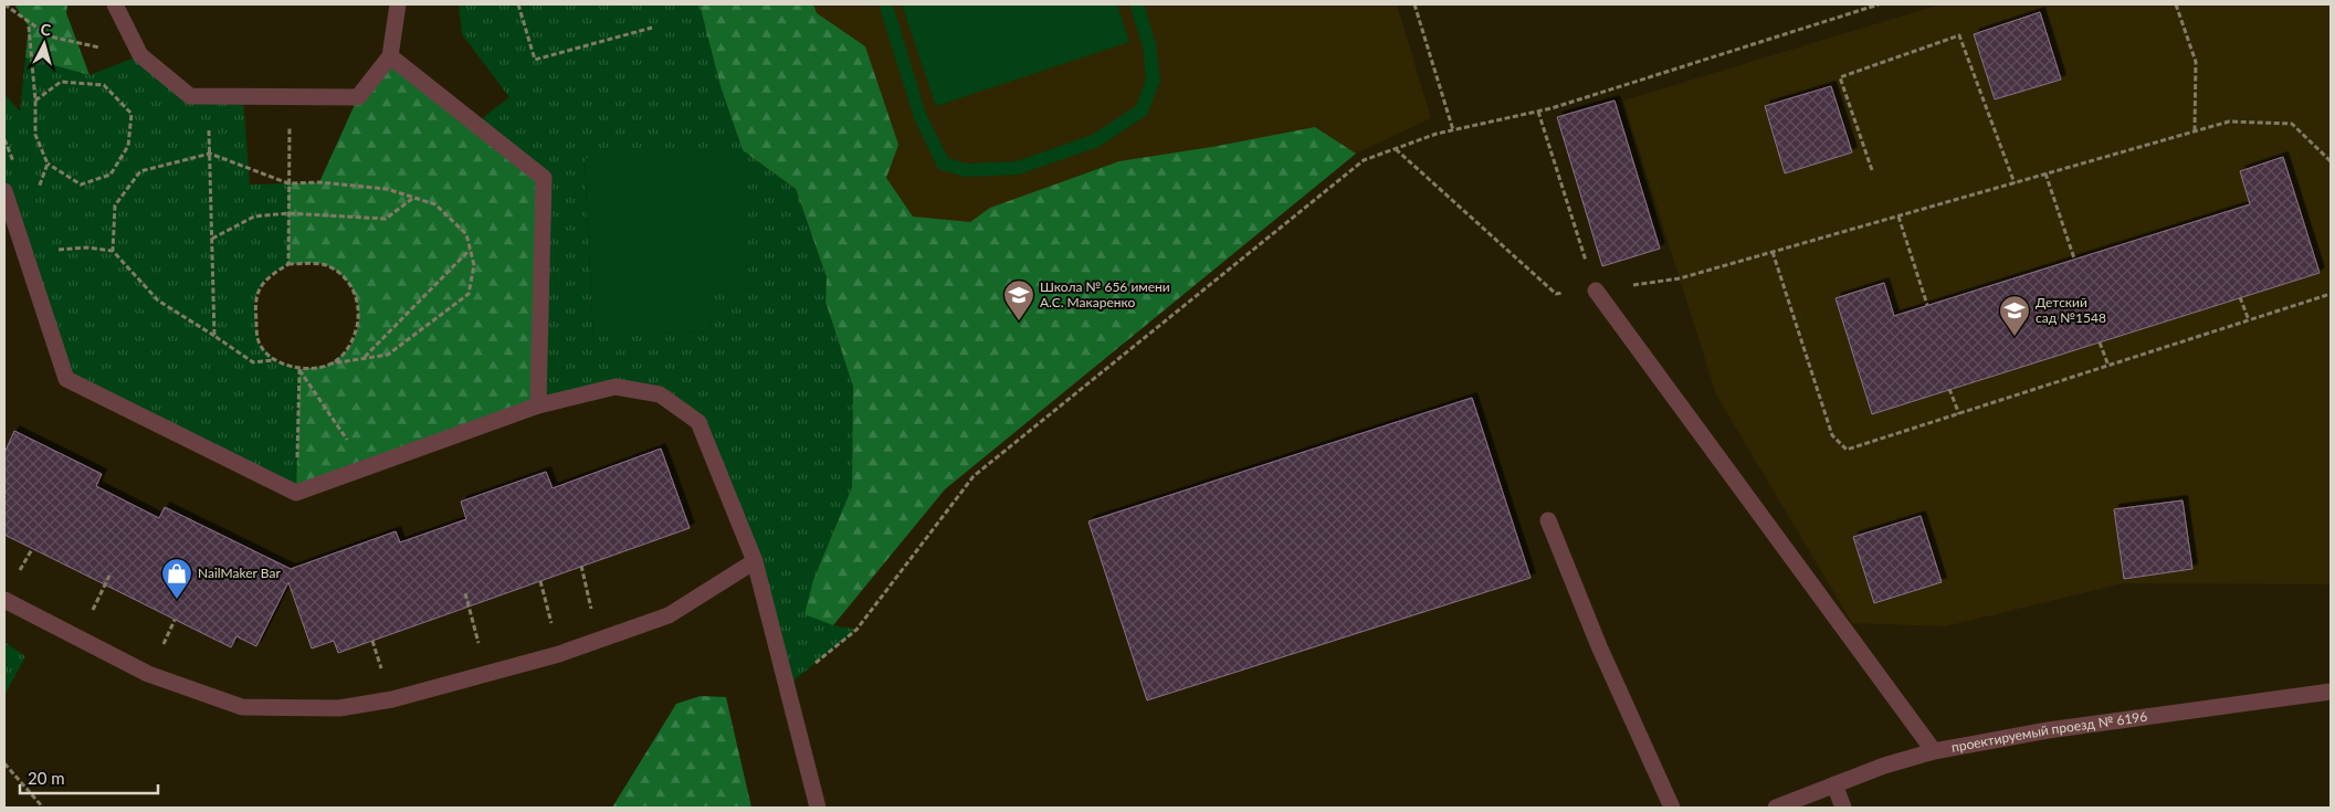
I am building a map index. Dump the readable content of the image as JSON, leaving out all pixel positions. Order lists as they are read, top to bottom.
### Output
{
  "streets": {
    "street": ["проектируемый проезд № 6196"]
  },
  "places": {
    "school or university": ["Школа № 656 имени А.С. Макаренко", "Детский сад №1548"],
    "shop": ["NailMaker Bar"]
  },
  "scale_bar": "20 m",
  "north": "top"
}
